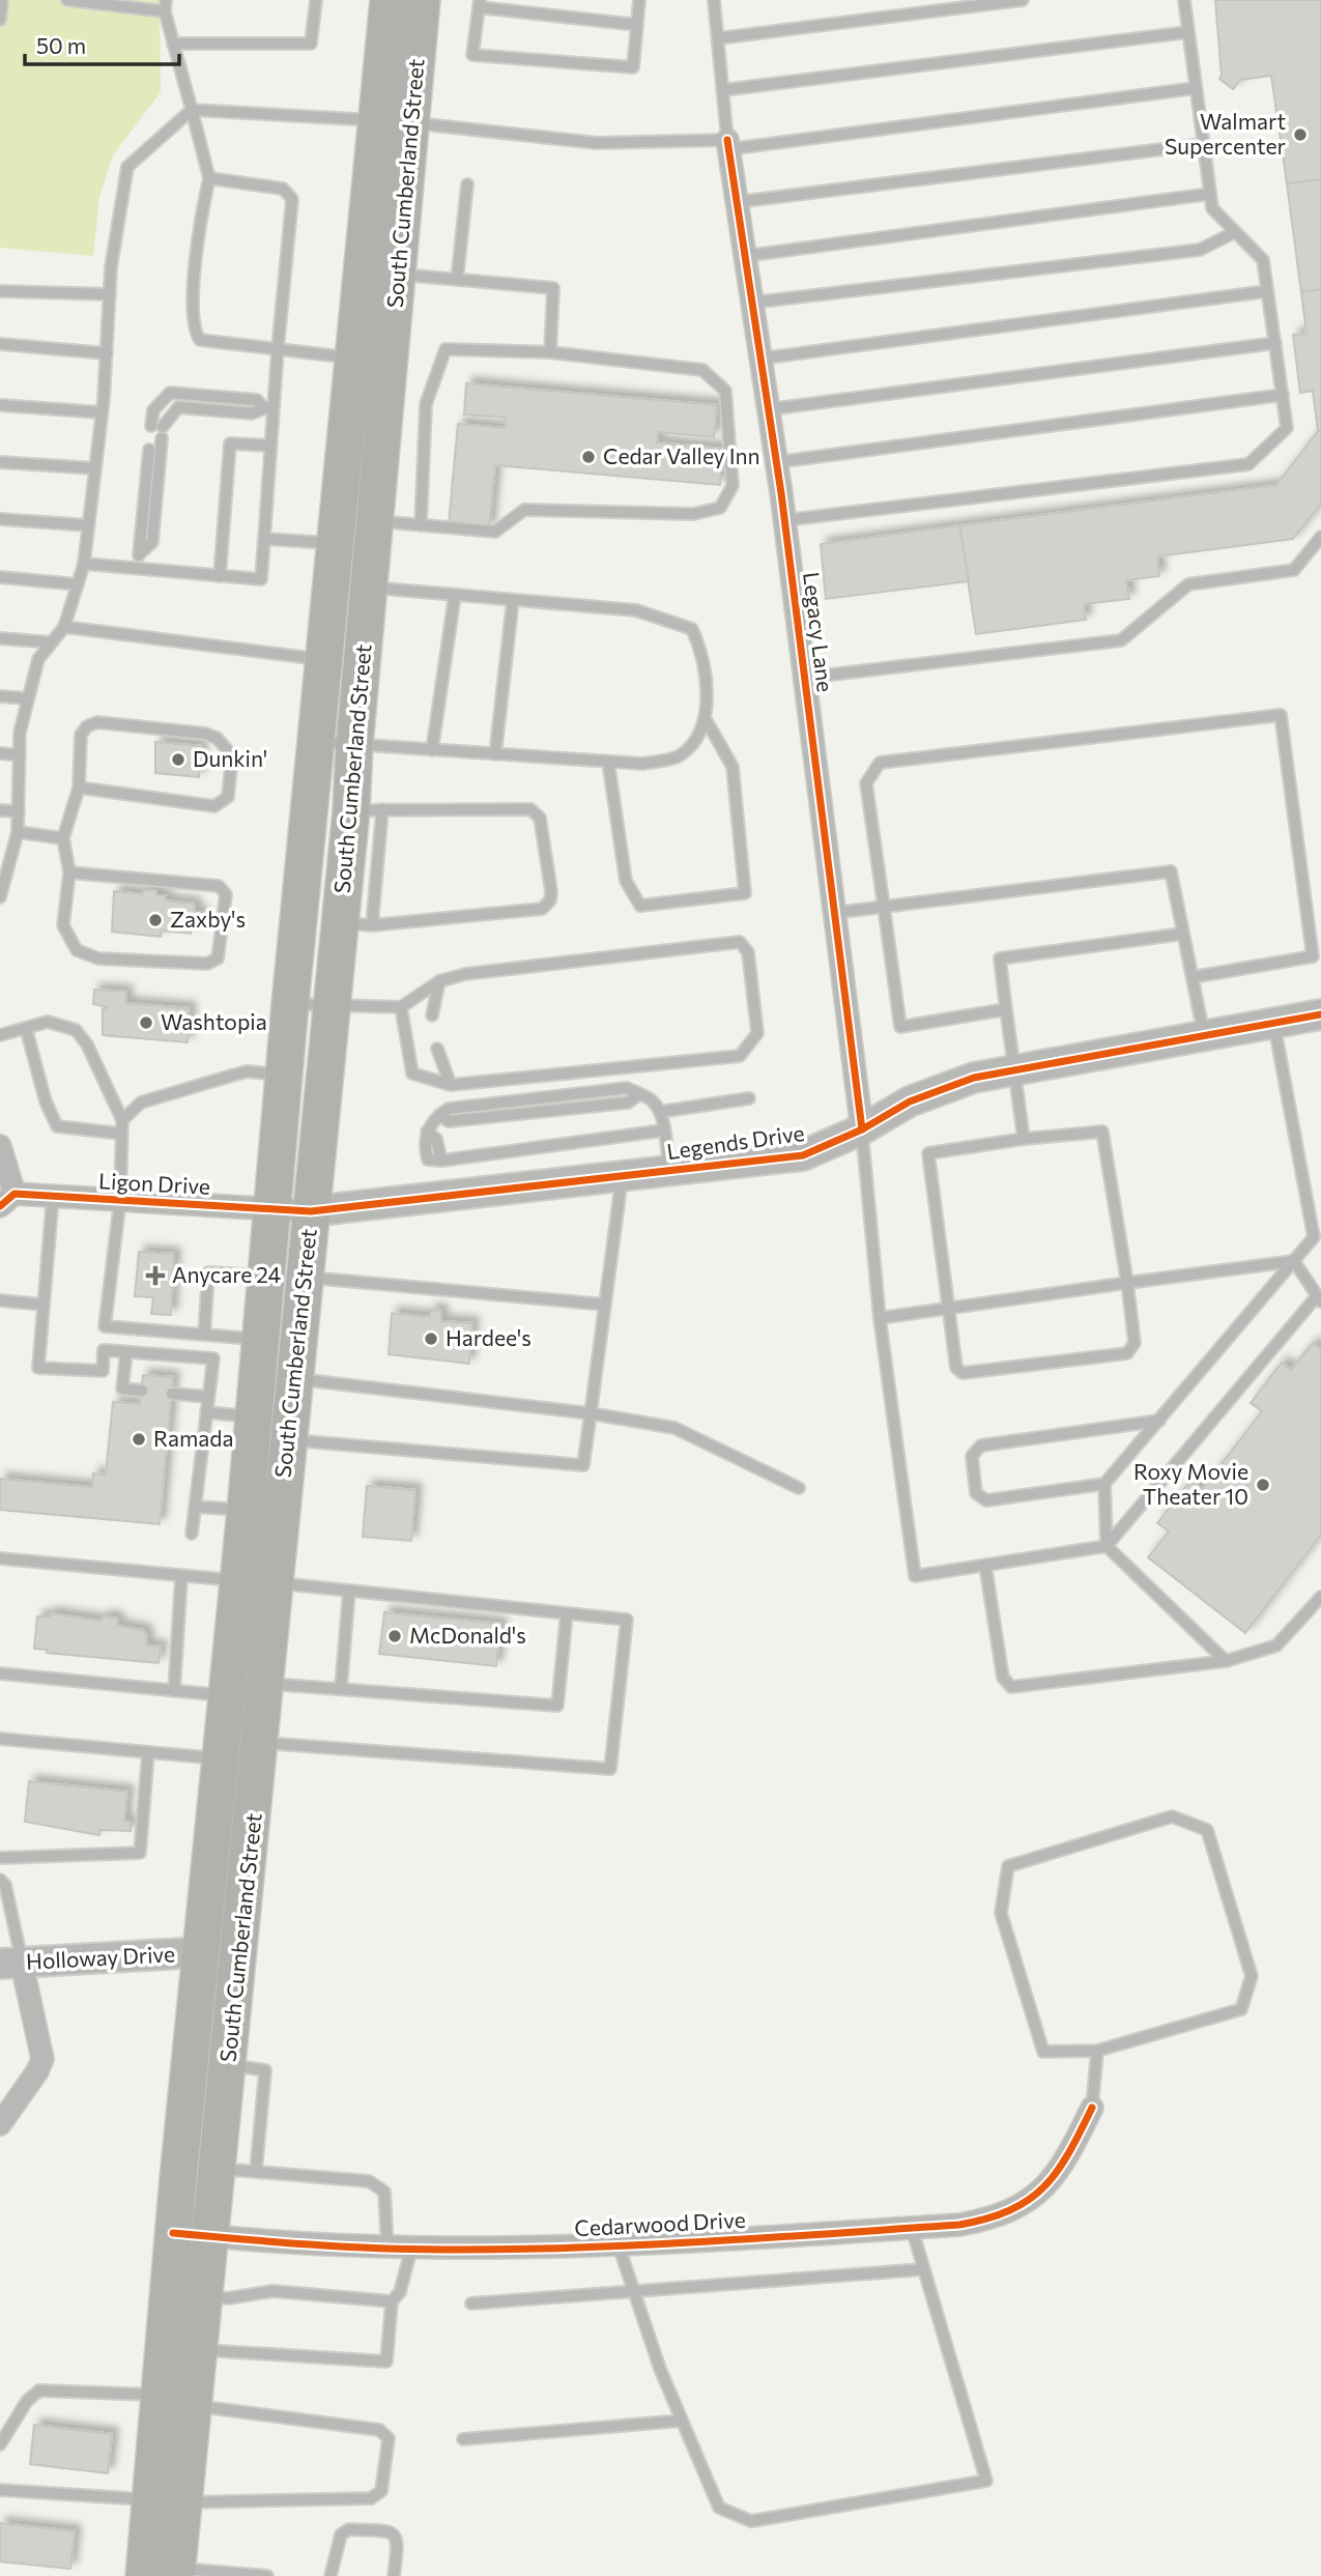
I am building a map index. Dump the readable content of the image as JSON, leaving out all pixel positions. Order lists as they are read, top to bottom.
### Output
{
  "streets": {
    "main road": ["South Cumberland Street"],
    "street": [
      "Legacy Lane",
      "Legends Drive",
      "Ligon Drive",
      "Holloway Drive",
      "Cedarwood Drive"
    ]
  },
  "crossings": [
    ["South Cumberland Street", "Legends Drive"],
    ["South Cumberland Street", "Ligon Drive"],
    ["South Cumberland Street", "Holloway Drive"],
    ["South Cumberland Street", "Cedarwood Drive"],
    ["Legacy Lane", "Legends Drive"],
    ["Legends Drive", "Ligon Drive"]
  ],
  "places": {
    "other": [
      "Walmart Supercenter",
      "Cedar Valley Inn",
      "Dunkin'",
      "Zaxby's",
      "Washtopia",
      "Hardee's",
      "Ramada",
      "Roxy Movie Theater 10",
      "McDonald's"
    ],
    "health": ["Anycare 24"]
  },
  "scale_bar": "50 m"
}
